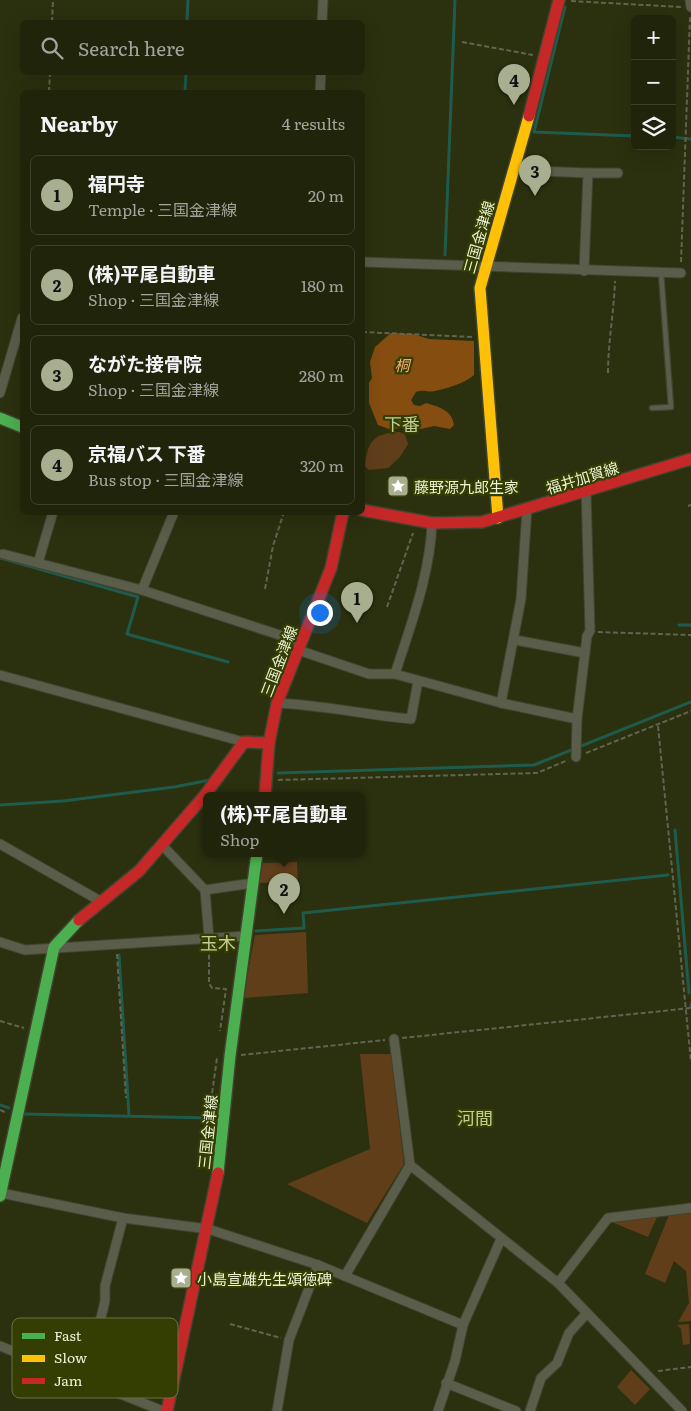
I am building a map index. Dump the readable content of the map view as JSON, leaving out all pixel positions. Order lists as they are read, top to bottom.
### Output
{
  "streets": {
    "main road": ["三国金津線", "福井加賀線"]
  },
  "crossings": [
    ["三国金津線", "福井加賀線"]
  ],
  "districts": ["下番", "玉木", "河間"],
  "parks": ["桐"],
  "places": {
    "place": ["藤野源九郎生家", "小島宣雄先生頌徳碑"]
  },
  "legend": ["Fast", "Slow", "Jam"],
  "page": {
    "map_buttons": ["+", "−"],
    "search": "Search here",
    "pins": [
      "4",
      "3",
      "1",
      "2"
    ],
    "heading": ["Nearby", "4 results"],
    "list": [
      {
        "mark": "1",
        "name": "福円寺",
        "note": "Temple · 三国金津線",
        "value": "20 m"
      },
      {
        "mark": "2",
        "name": "(株)平尾自動車",
        "note": "Shop · 三国金津線",
        "value": "180 m"
      },
      {
        "mark": "3",
        "name": "ながた接骨院",
        "note": "Shop · 三国金津線",
        "value": "280 m"
      },
      {
        "mark": "4",
        "name": "京福バス 下番",
        "note": "Bus stop · 三国金津線",
        "value": "320 m"
      }
    ],
    "popup": ["(株)平尾自動車", "Shop"]
  }
}
